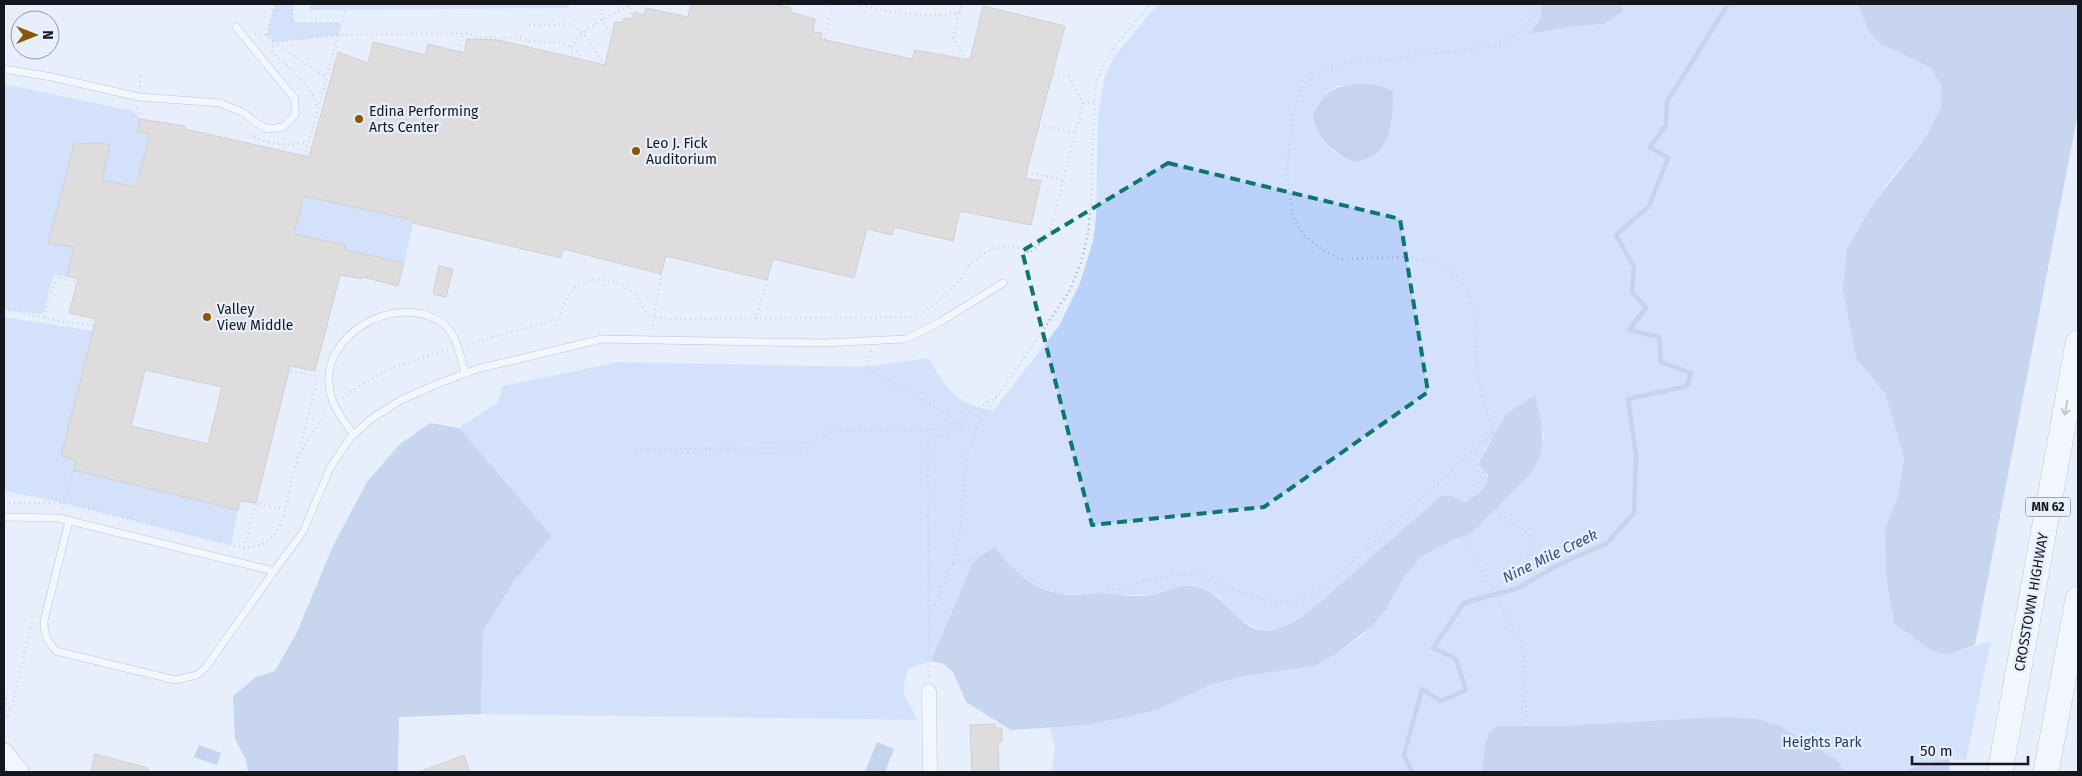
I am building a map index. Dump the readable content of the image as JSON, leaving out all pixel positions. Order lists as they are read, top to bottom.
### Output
{
  "streets": {
    "highway": ["MN 62", "CROSSTOWN HIGHWAY"]
  },
  "water": ["Nine Mile Creek"],
  "parks": ["Heights Park"],
  "places": ["Edina Performing Arts Center", "Leo J. Fick Auditorium", "Valley View Middle"],
  "scale_bar": "50 m",
  "north": "right"
}
